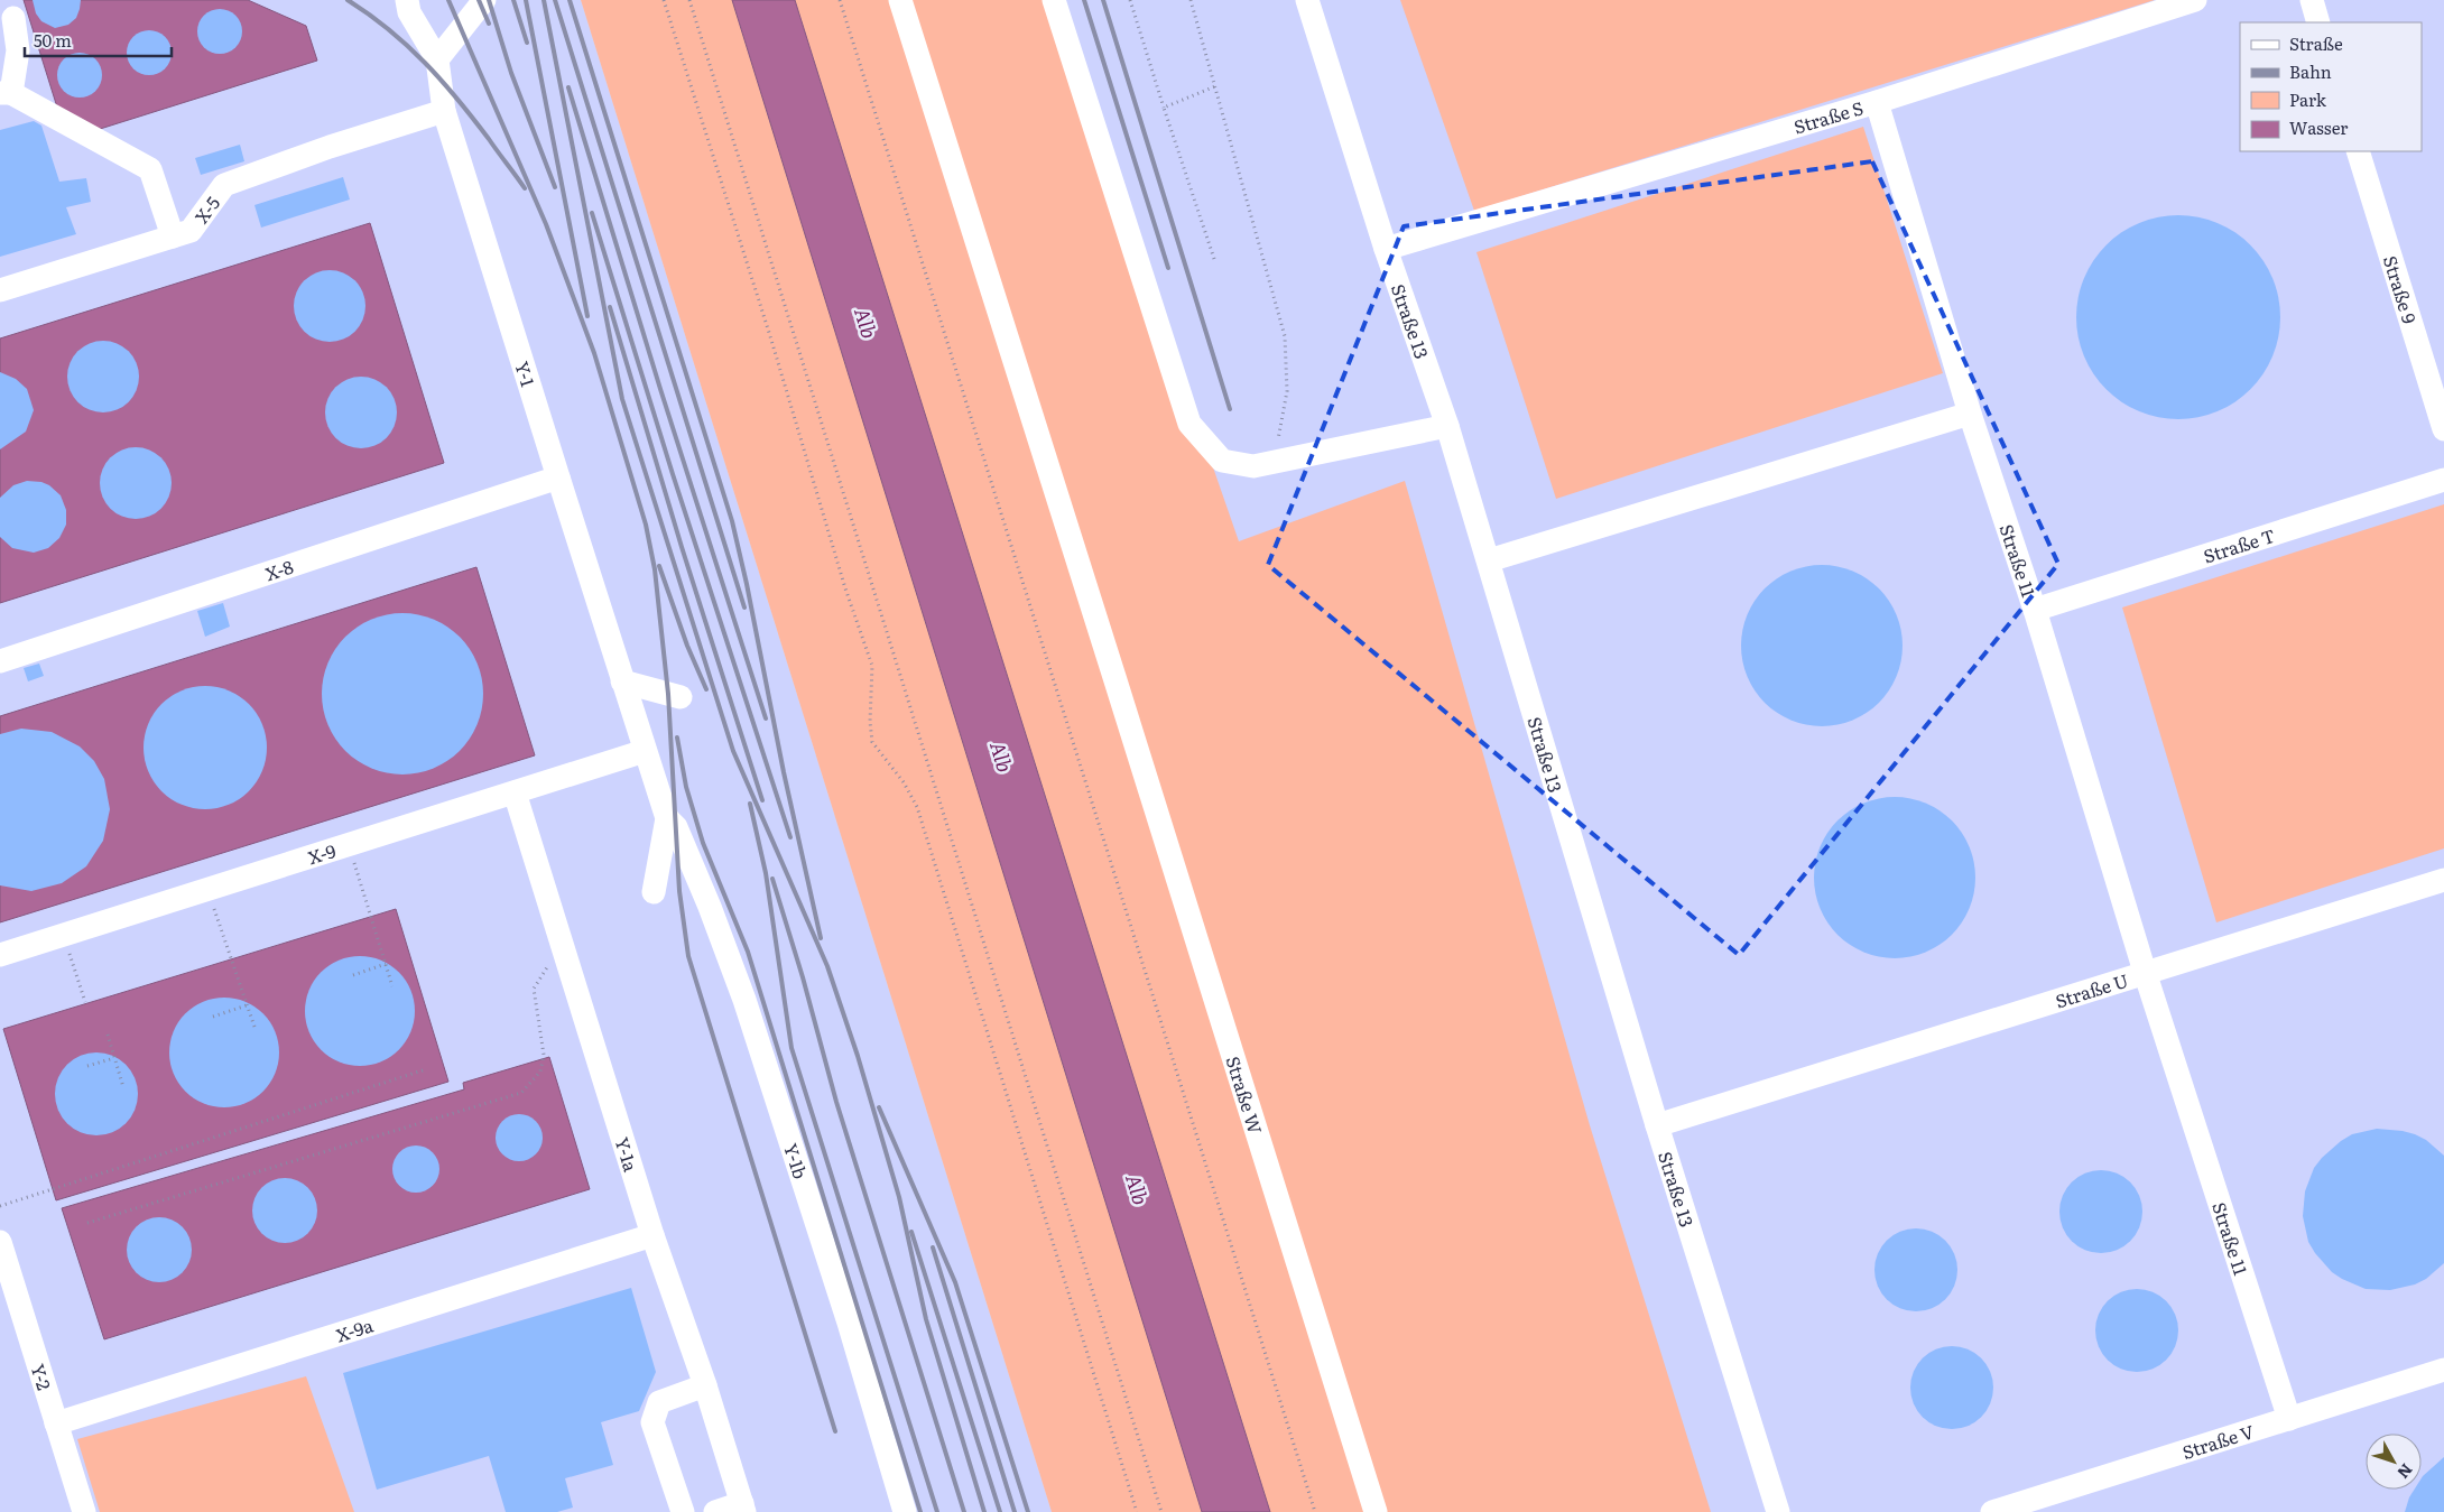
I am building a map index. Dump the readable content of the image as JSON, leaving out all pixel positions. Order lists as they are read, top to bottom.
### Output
{
  "streets": {
    "street": [
      "Straße S",
      "X-5",
      "Straße 9",
      "Straße 13",
      "Y-1",
      "Straße T",
      "Straße 11",
      "X-8",
      "X-9",
      "Straße U",
      "Straße W",
      "Y-1a",
      "Y-1b",
      "X-9a",
      "Y-2",
      "Straße V"
    ]
  },
  "crossings": [
    ["Straße S", "Straße 13"],
    ["Straße S", "Straße 11"],
    ["X-5", "Y-1"],
    ["Straße 13", "Straße U"],
    ["Y-1", "X-8"],
    ["Y-1", "X-9"],
    ["Y-1", "Y-1b"],
    ["Straße T", "Straße 11"],
    ["Straße 11", "Straße U"],
    ["Straße 11", "Straße V"],
    ["X-9", "Y-1a"],
    ["X-9", "Y-1b"],
    ["Y-1a", "X-9a"],
    ["X-9a", "Y-2"]
  ],
  "water": ["Alb"],
  "legend": [
    "Straße",
    "Bahn",
    "Park",
    "Wasser"
  ],
  "scale_bar": "50 m",
  "north": "bottom right"
}
